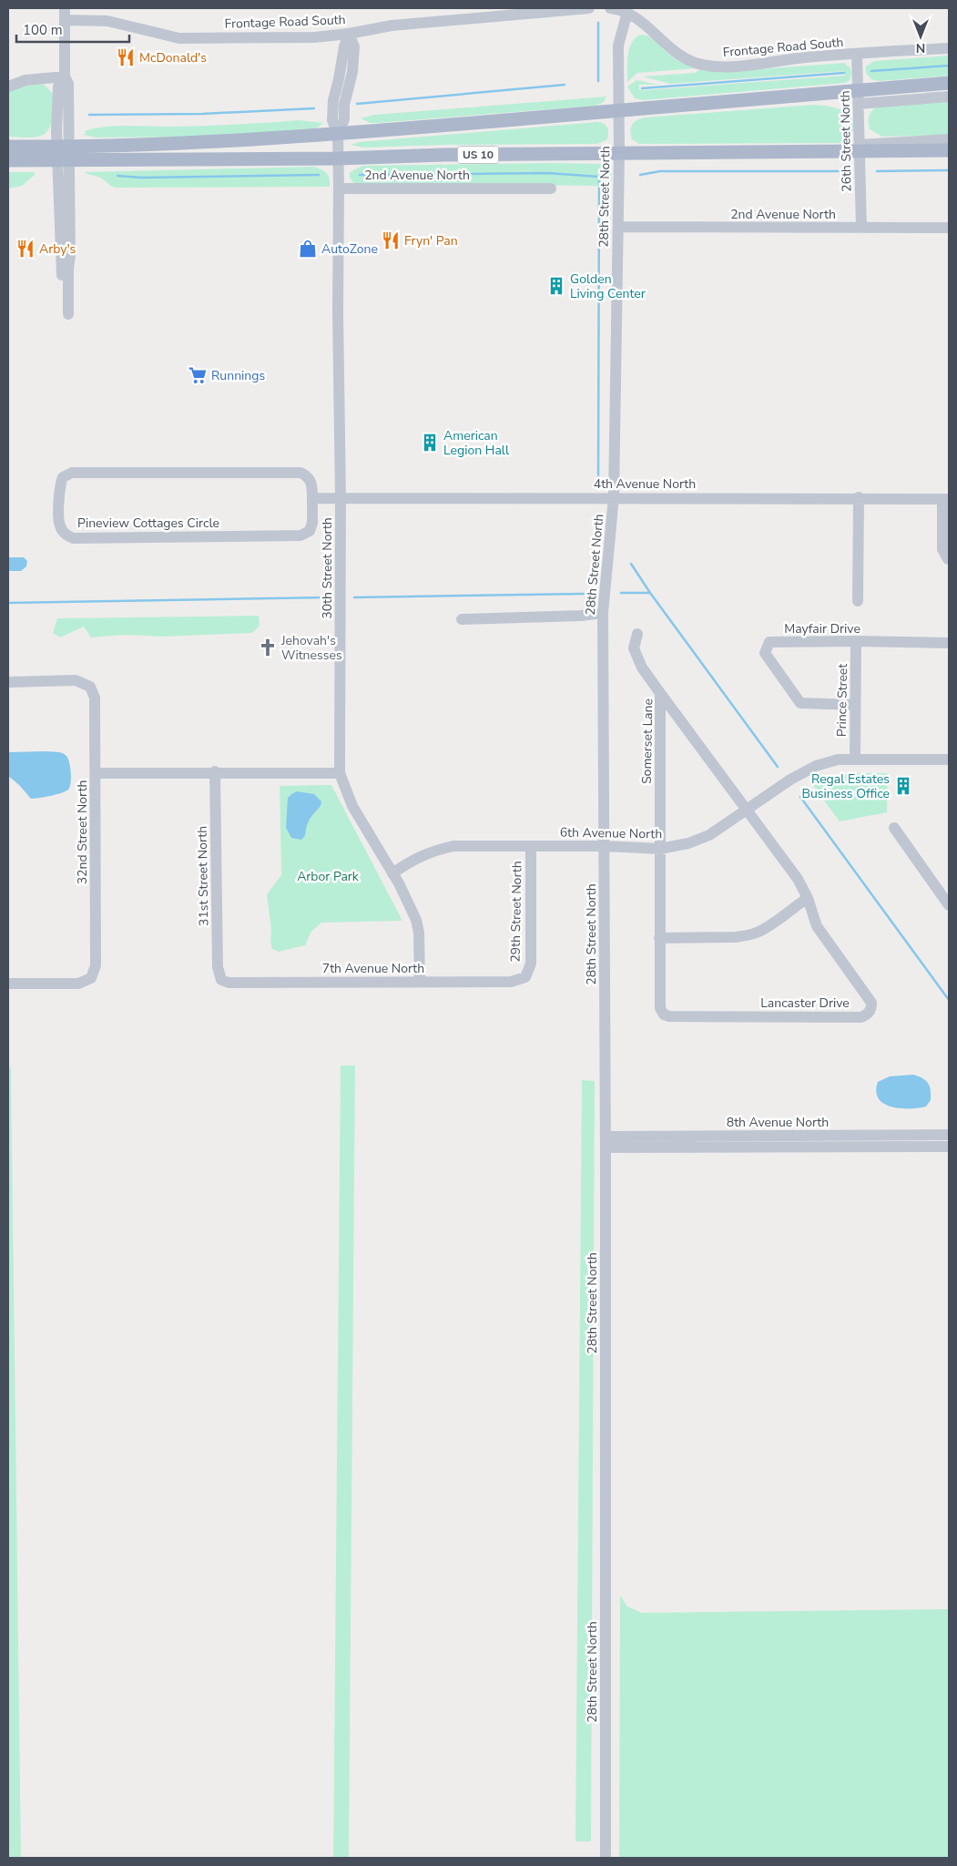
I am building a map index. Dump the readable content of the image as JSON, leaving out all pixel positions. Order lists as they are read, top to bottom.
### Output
{
  "streets": {
    "main road": ["US 10"],
    "street": [
      "Frontage Road South",
      "26th Street North",
      "2nd Avenue North",
      "28th Street North",
      "4th Avenue North",
      "Pineview Cottages Circle",
      "30th Street North",
      "Mayfair Drive",
      "Prince Street",
      "Somerset Lane",
      "32nd Street North",
      "6th Avenue North",
      "31st Street North",
      "29th Street North",
      "7th Avenue North",
      "Lancaster Drive",
      "8th Avenue North"
    ]
  },
  "crossings": [
    ["Frontage Road South", "26th Street North"],
    ["Frontage Road South", "28th Street North"],
    ["Frontage Road South", "30th Street North"],
    ["26th Street North", "US 10"],
    ["26th Street North", "2nd Avenue North"],
    ["US 10", "28th Street North"],
    ["US 10", "30th Street North"],
    ["2nd Avenue North", "28th Street North"],
    ["2nd Avenue North", "30th Street North"],
    ["28th Street North", "4th Avenue North"],
    ["28th Street North", "6th Avenue North"],
    ["28th Street North", "8th Avenue North"],
    ["4th Avenue North", "30th Street North"],
    ["30th Street North", "6th Avenue North"],
    ["30th Street North", "7th Avenue North"],
    ["Mayfair Drive", "Prince Street"],
    ["Prince Street", "6th Avenue North"],
    ["Somerset Lane", "6th Avenue North"],
    ["Somerset Lane", "Lancaster Drive"],
    ["6th Avenue North", "29th Street North"],
    ["6th Avenue North", "Lancaster Drive"],
    ["31st Street North", "7th Avenue North"],
    ["29th Street North", "7th Avenue North"]
  ],
  "parks": ["Arbor Park"],
  "places": {
    "restaurant": ["McDonald's", "Fryn' Pan", "Arby's"],
    "shop": ["AutoZone"],
    "building": ["Golden Living Center", "American Legion Hall", "Regal Estates Business Office"],
    "supermarket": ["Runnings"],
    "church": ["Jehovah's Witnesses"]
  },
  "scale_bar": "100 m",
  "north": "bottom"
}
